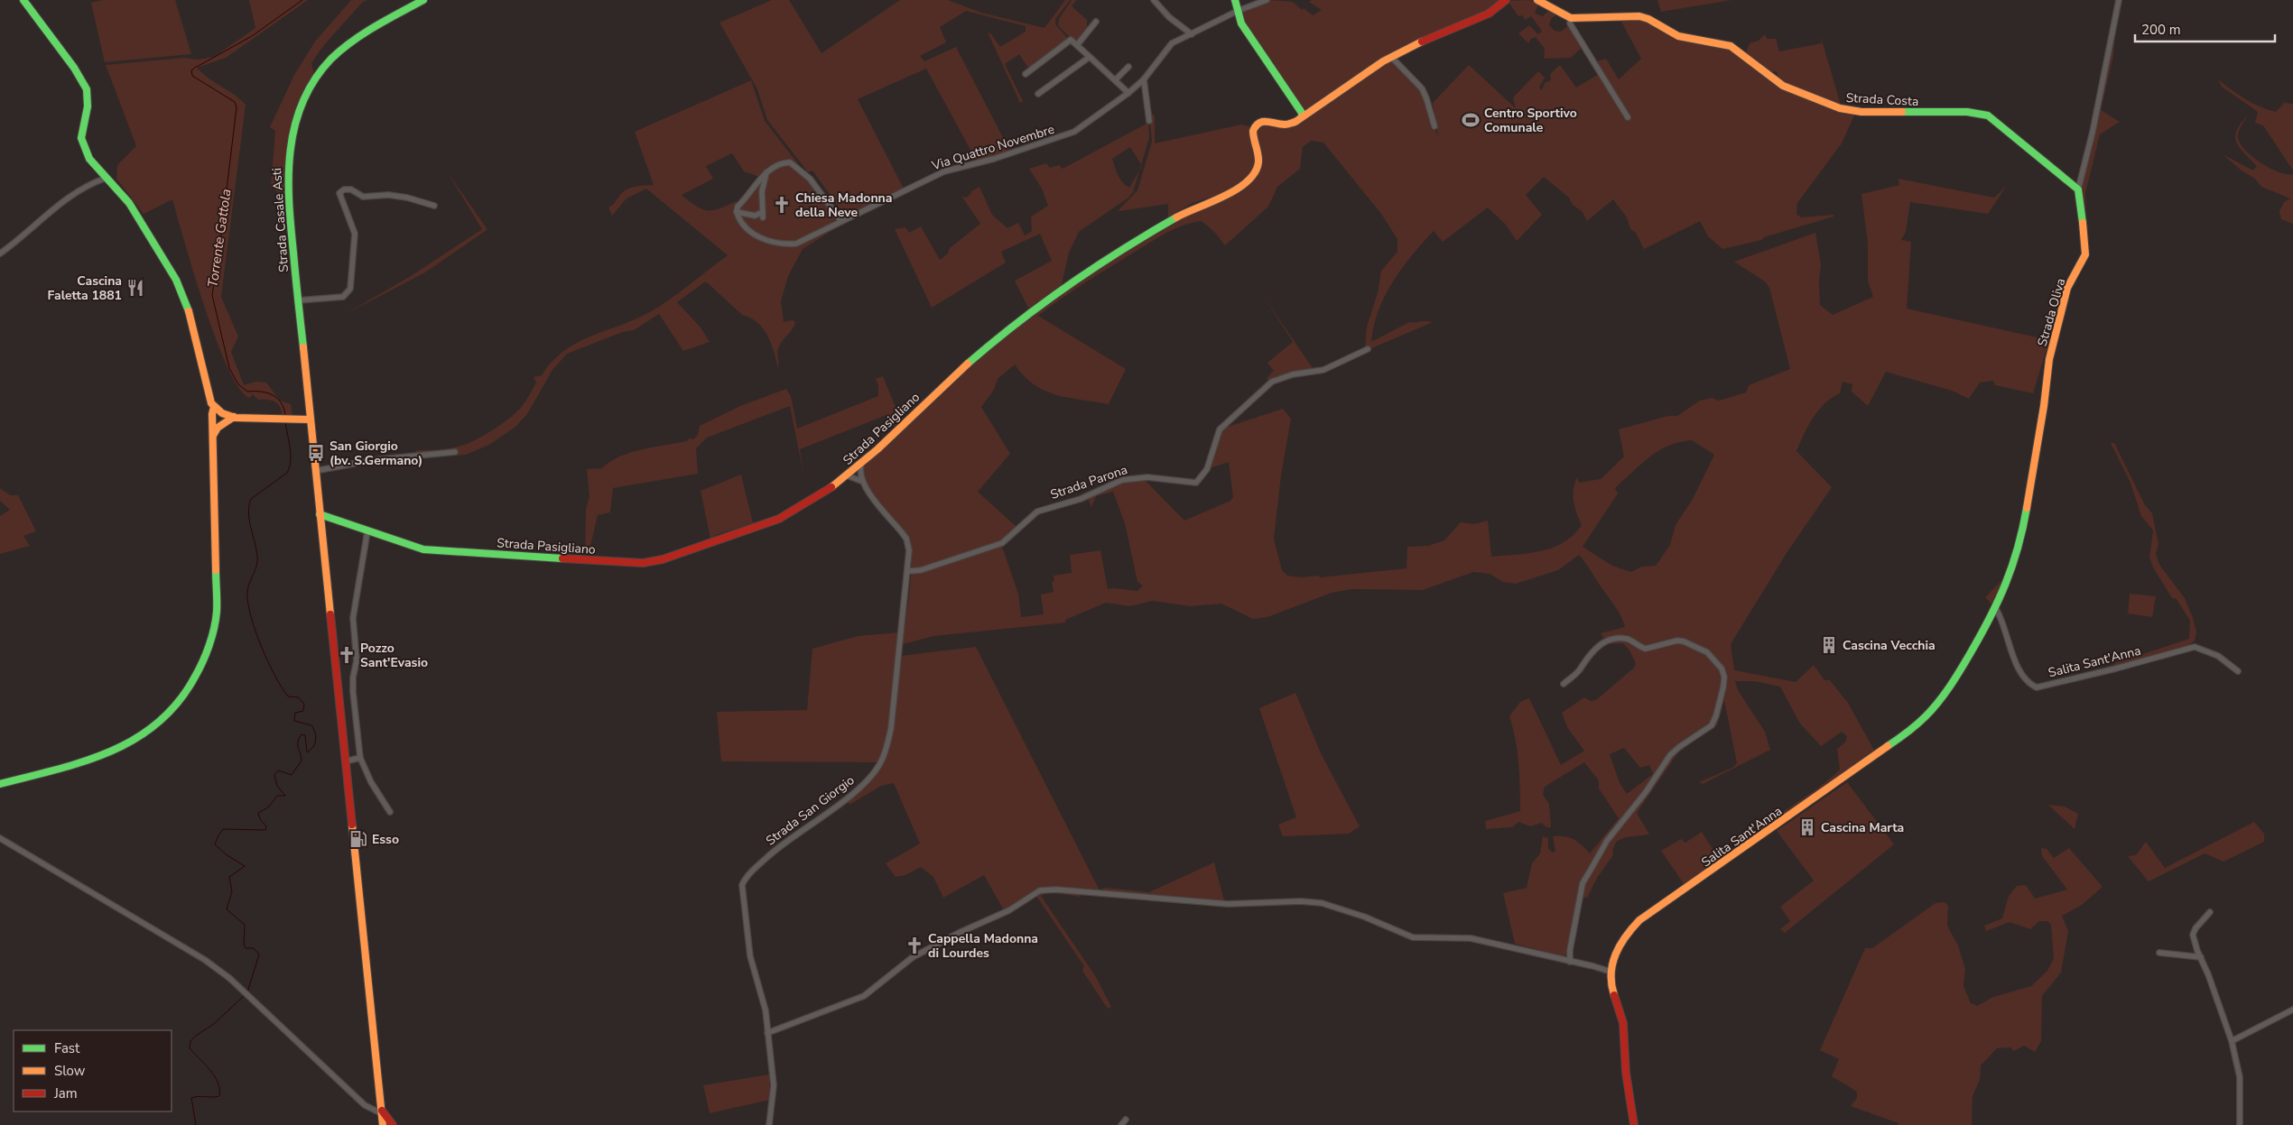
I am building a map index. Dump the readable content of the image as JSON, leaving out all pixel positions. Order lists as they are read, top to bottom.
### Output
{
  "streets": {
    "street": [
      "Strada Costa",
      "Via Quattro Novembre",
      "Strada Casale Asti",
      "Strada Oliva",
      "Strada Pasigliano",
      "Strada Parona",
      "Salita Sant'Anna",
      "Strada San Giorgio"
    ]
  },
  "crossings": [
    ["Strada Costa", "Strada Oliva"],
    ["Strada Casale Asti", "Strada Pasigliano"],
    ["Strada Oliva", "Salita Sant'Anna"],
    ["Strada Parona", "Strada San Giorgio"]
  ],
  "water": ["Torrente Gattola"],
  "places": {
    "sports": ["Centro Sportivo Comunale"],
    "church": ["Chiesa Madonna della Neve", "Pozzo Sant'Evasio", "Cappella Madonna di Lourdes"],
    "restaurant": ["Cascina Faletta 1881"],
    "bus stop": ["San Giorgio (bv. S.Germano)"],
    "building": ["Cascina Vecchia", "Cascina Marta"],
    "fuel station": ["Esso"]
  },
  "legend": ["Fast", "Slow", "Jam"],
  "scale_bar": "200 m"
}
